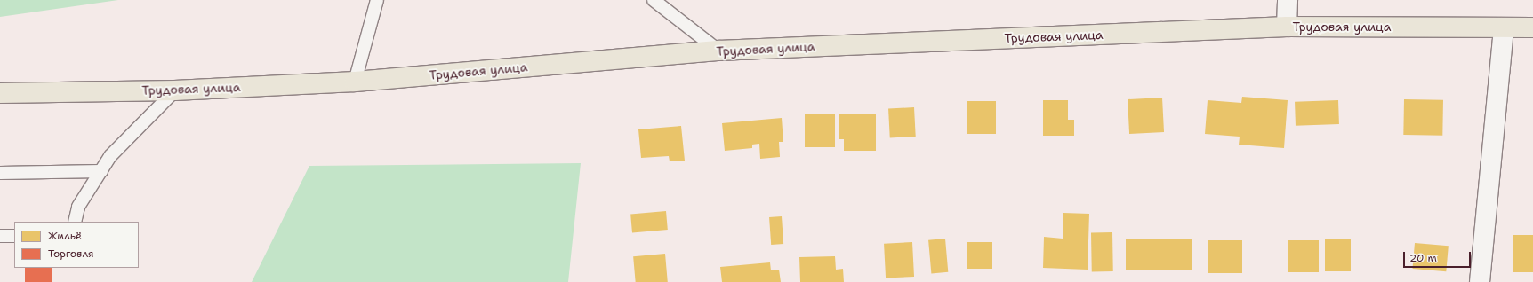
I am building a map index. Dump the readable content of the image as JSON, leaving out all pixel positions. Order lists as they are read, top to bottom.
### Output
{
  "streets": {
    "main road": ["Трудовая улица"]
  },
  "legend": ["Жильё", "Торговля"],
  "scale_bar": "20 m"
}
